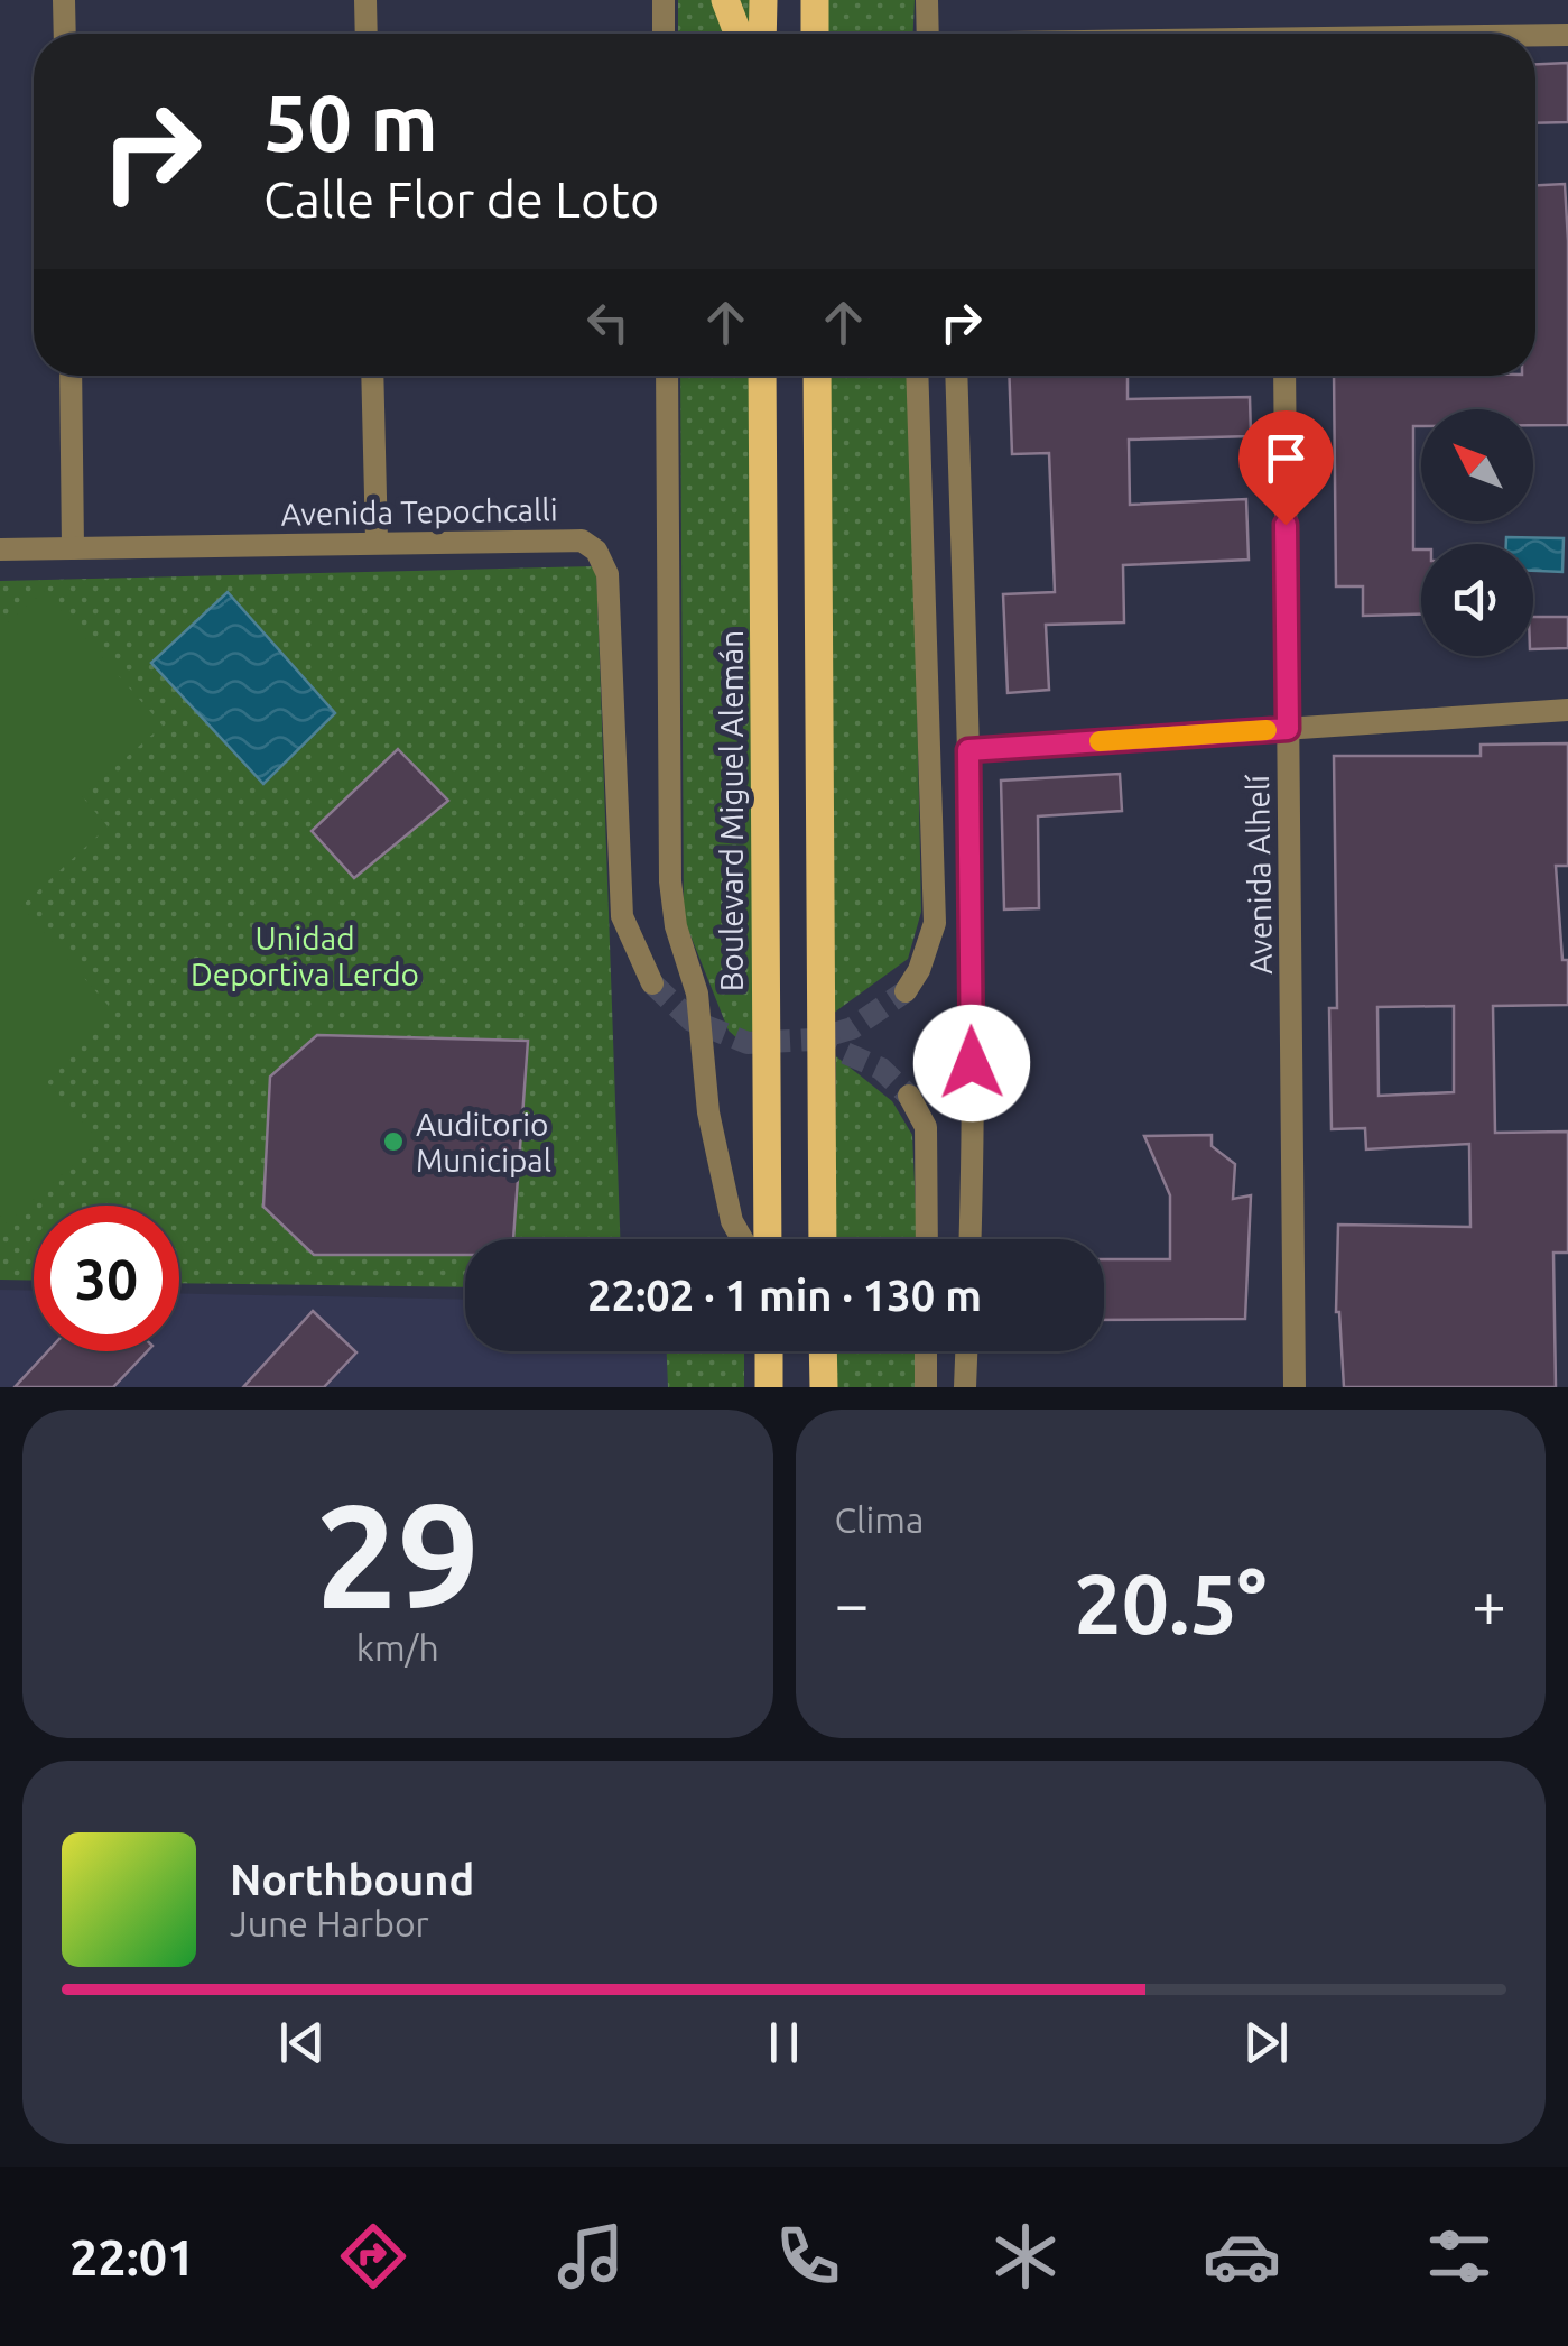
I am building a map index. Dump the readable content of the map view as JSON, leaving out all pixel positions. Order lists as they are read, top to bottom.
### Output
{
  "streets": {
    "main road": ["Boulevard Miguel Alemán"],
    "street": ["Avenida Tepochcalli", "Avenida Alhelí"]
  },
  "parks": ["Unidad Deportiva Lerdo"],
  "places": ["Auditorio Municipal"],
  "north": "top left",
  "page": {
    "turn": ["50 m", "Calle Flor de Loto"],
    "limit": "30",
    "trip": "22:02 · 1 min · 130 m",
    "tile": [
      ["29", "km/h"],
      "Clima"
    ],
    "heat": ["−", "20.5°", "+"],
    "song": ["Northbound", "June Harbor"],
    "tabs": "22:01"
  }
}
